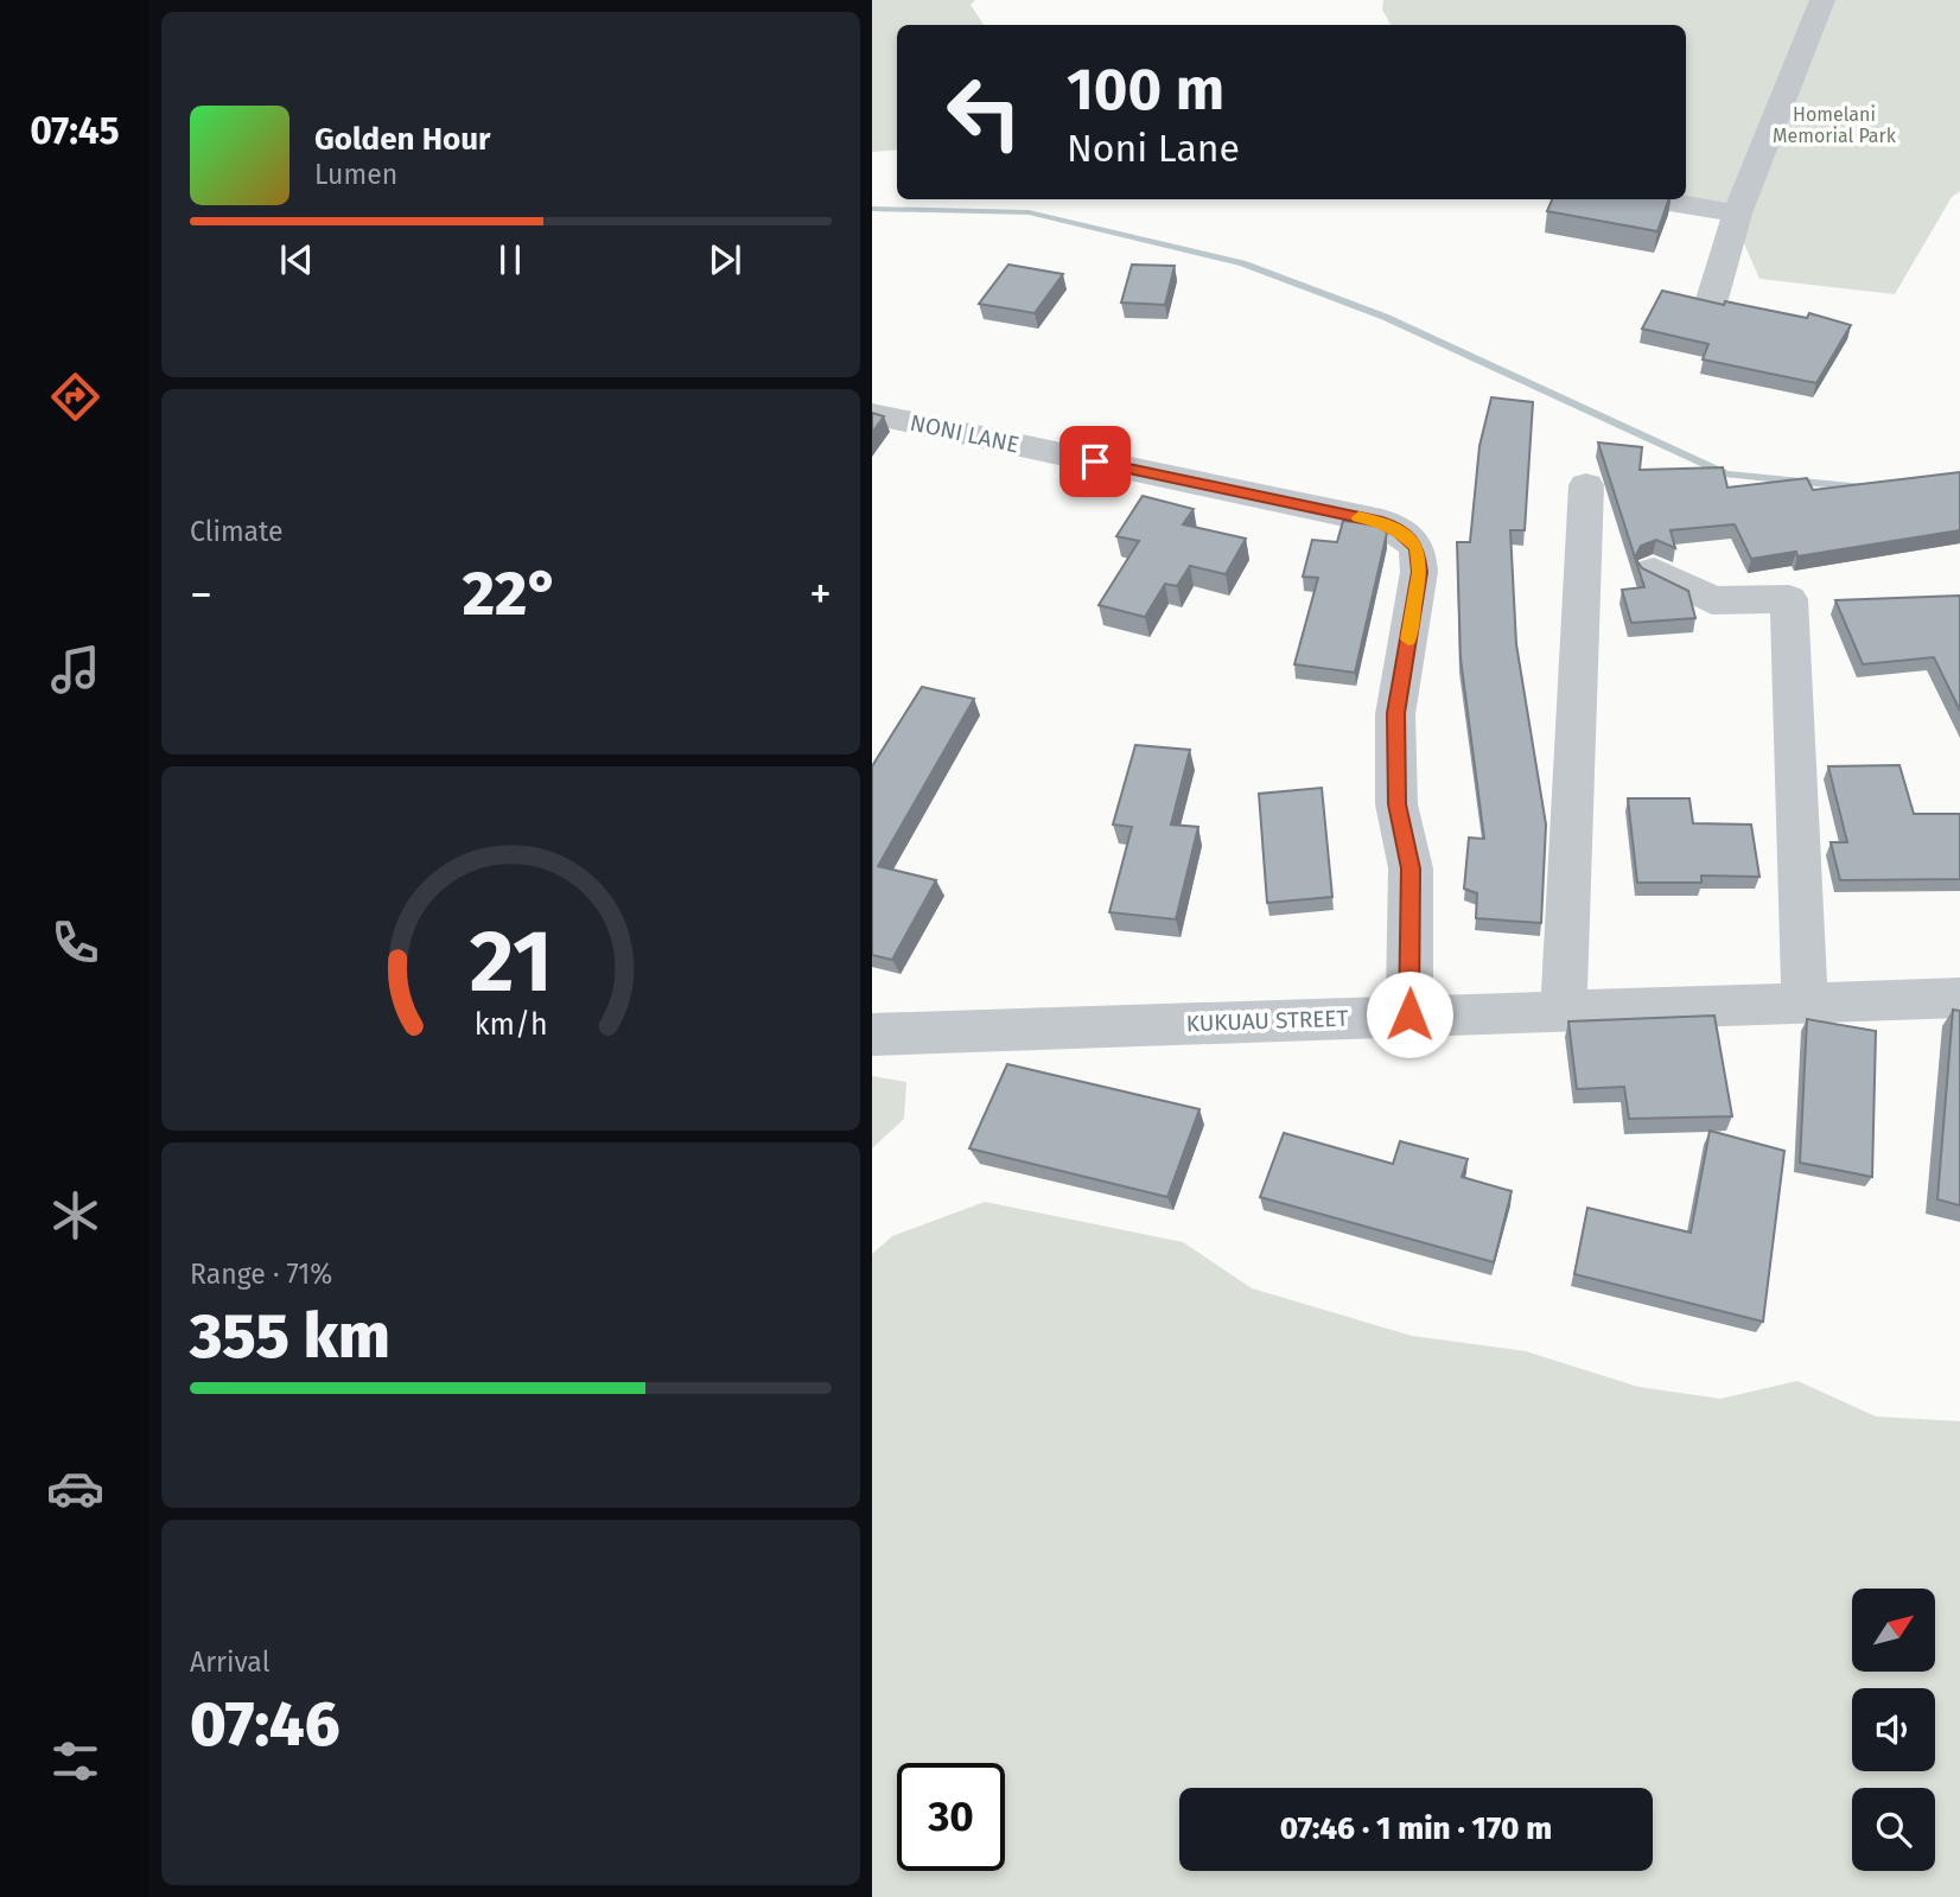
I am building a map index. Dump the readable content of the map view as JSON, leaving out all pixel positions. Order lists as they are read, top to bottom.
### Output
{
  "streets": {
    "street": ["NONI LANE", "KUKUAU STREET"]
  },
  "crossings": [
    ["NONI LANE", "KUKUAU STREET"]
  ],
  "parks": ["Homelani Memorial Park"],
  "north": "top right",
  "page": {
    "tabs": "07:45",
    "turn": ["100 m", "Noni Lane"],
    "song": ["Golden Hour", "Lumen"],
    "tile": [
      "Climate",
      ["Range · 71%", "355 km"],
      ["Arrival", "07:46"]
    ],
    "heat": ["−", "22°", "+"],
    "limit": "30",
    "trip": "07:46 · 1 min · 170 m",
    "gauge": ["21", "km/h"]
  }
}
